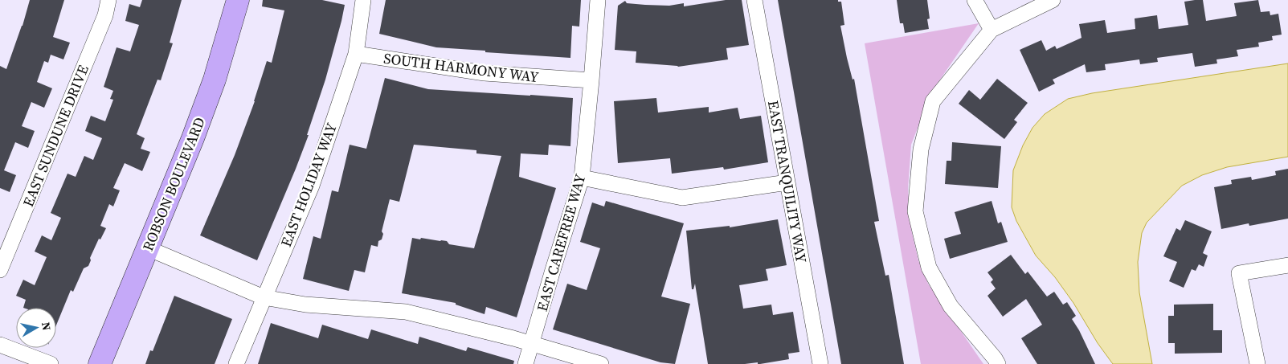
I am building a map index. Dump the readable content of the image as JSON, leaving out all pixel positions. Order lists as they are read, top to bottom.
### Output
{
  "streets": {
    "street": [
      "SOUTH HARMONY WAY",
      "EAST SUNDUNE DRIVE",
      "EAST TRANQUILITY WAY",
      "ROBSON BOULEVARD",
      "EAST HOLIDAY WAY",
      "EAST CAREFREE WAY"
    ]
  },
  "crossings": [
    ["SOUTH HARMONY WAY", "EAST HOLIDAY WAY"],
    ["SOUTH HARMONY WAY", "EAST CAREFREE WAY"]
  ],
  "north": "right"
}
